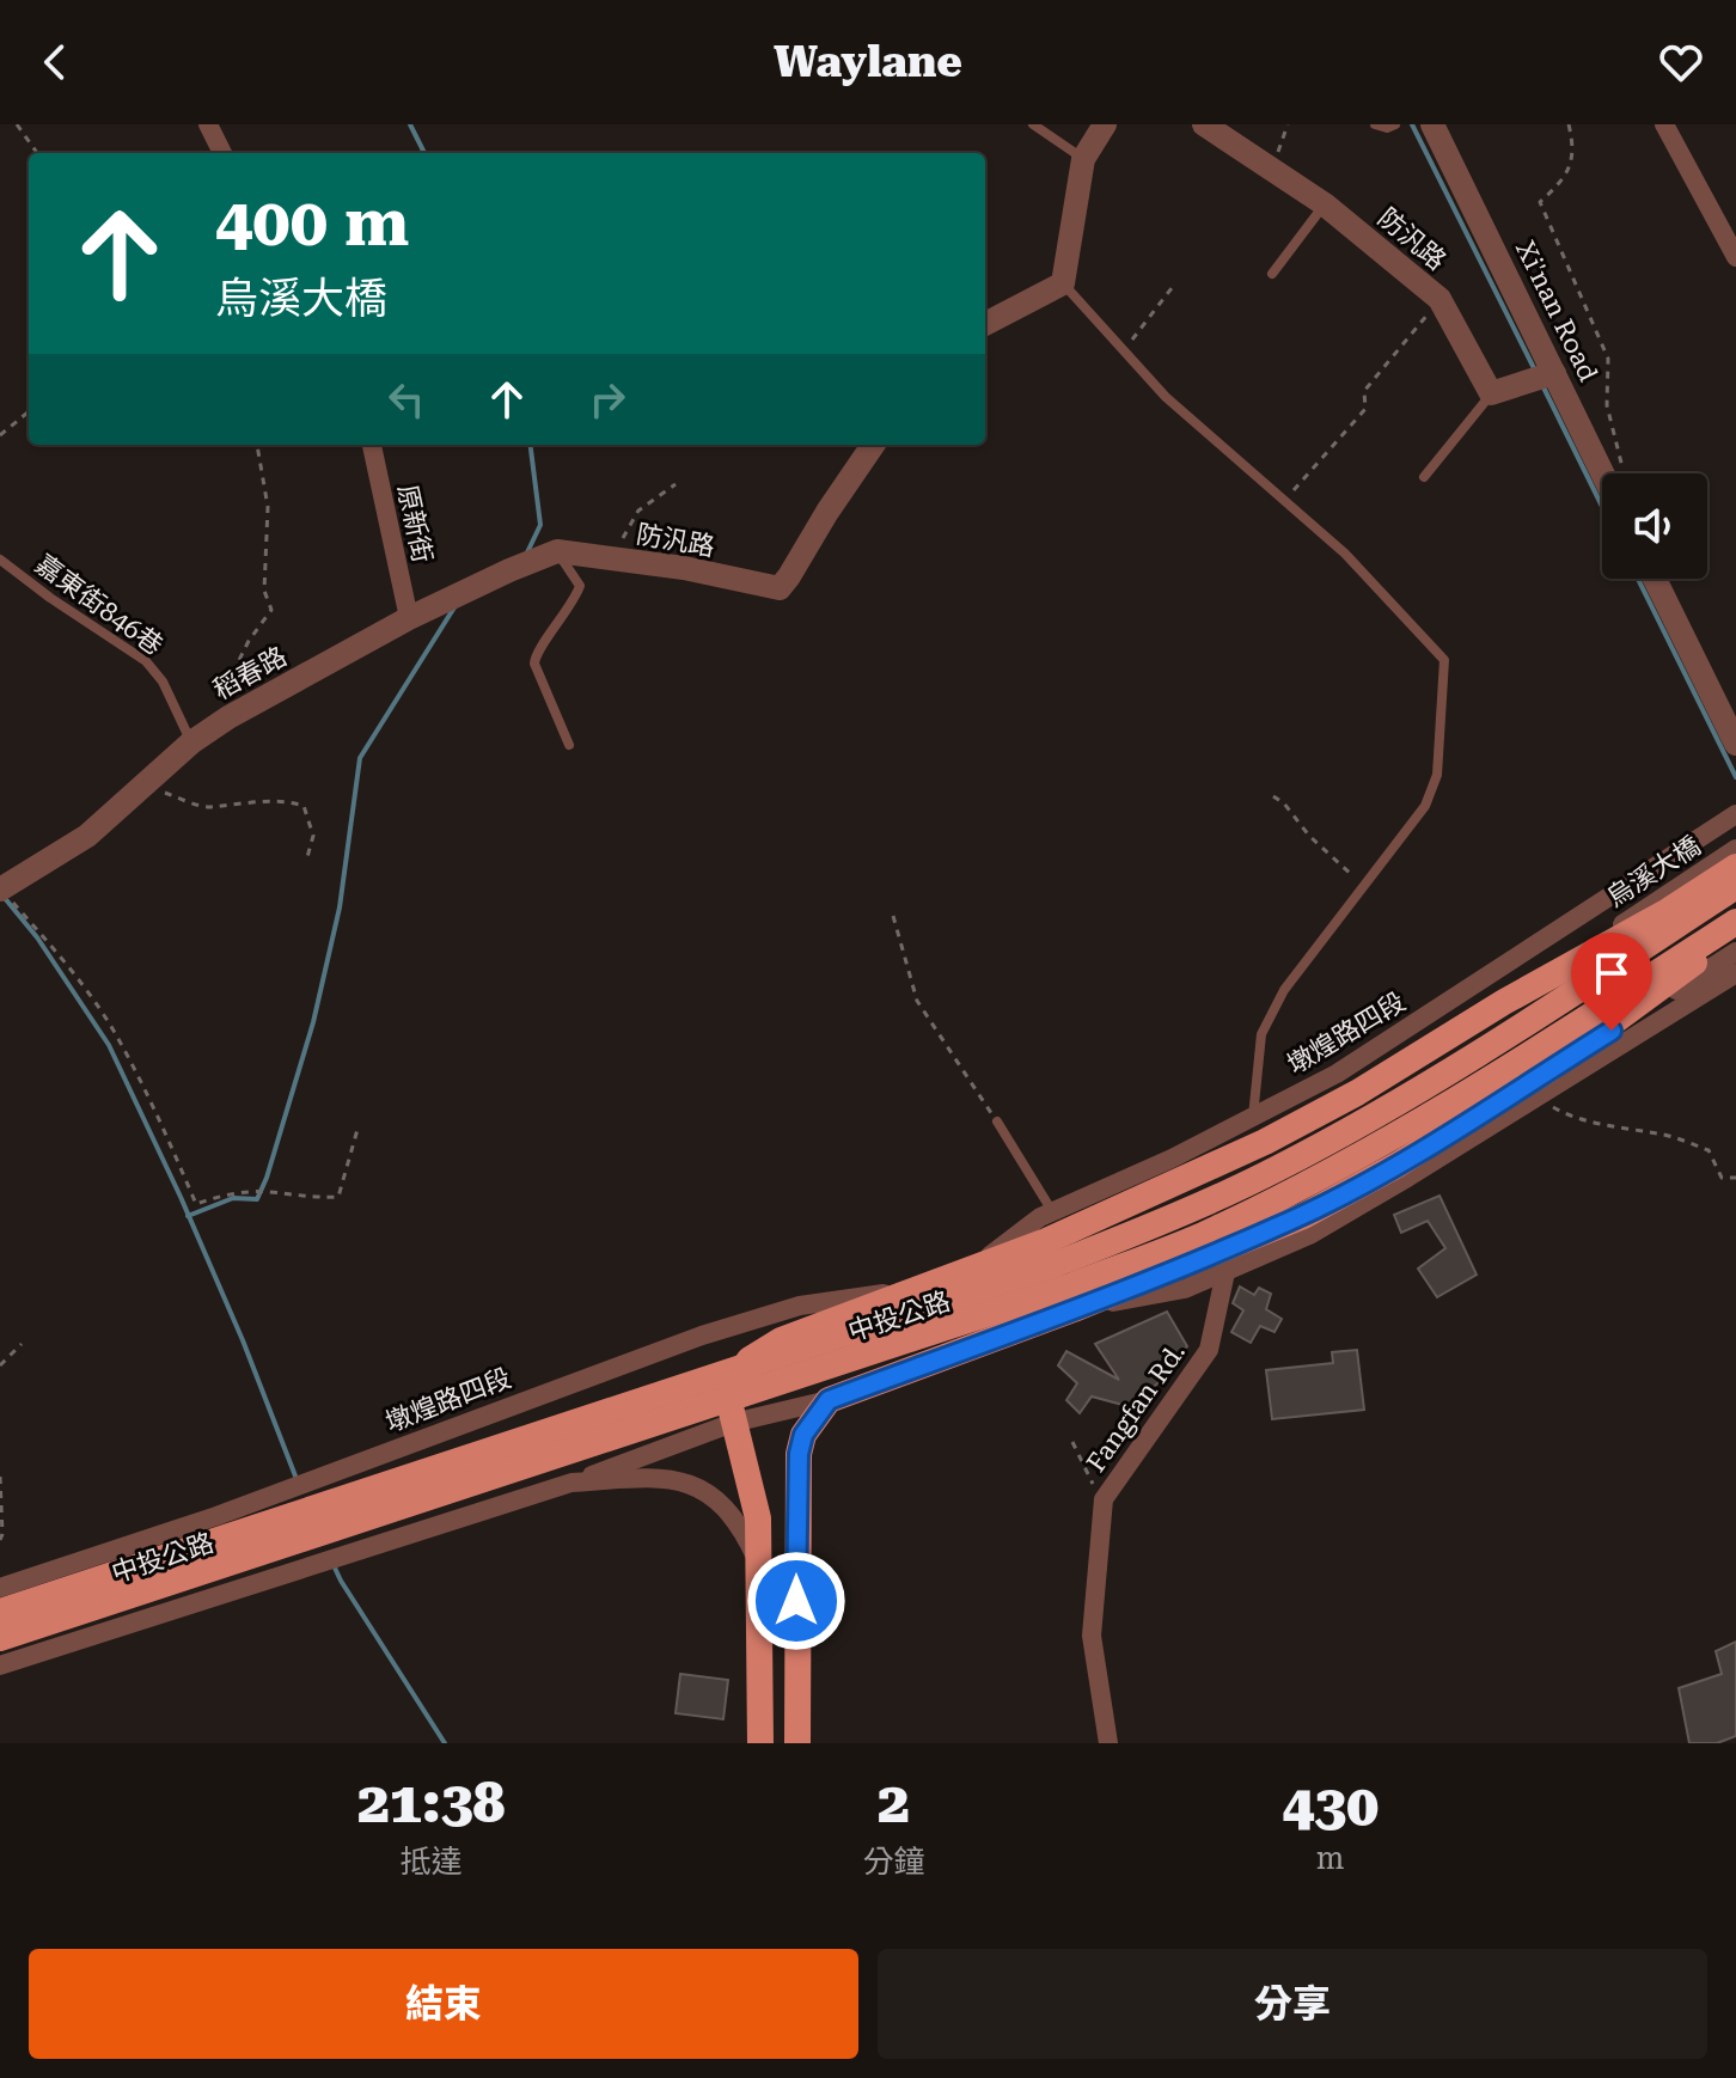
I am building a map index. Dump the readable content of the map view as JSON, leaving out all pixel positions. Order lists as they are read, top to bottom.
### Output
{
  "streets": {
    "main road": ["中投公路"],
    "street": [
      "防汎路",
      "Xi'nan Road",
      "原新街",
      "稻春路",
      "烏溪大橋",
      "墩煌路四段",
      "Fangfan Rd."
    ],
    "lane": ["嘉東街846巷"]
  },
  "crossings": [
    ["防汎路", "稻春路"],
    ["原新街", "稻春路"],
    ["嘉東街846巷", "稻春路"]
  ],
  "page": {
    "header": "Waylane",
    "turn": ["400 m", "烏溪大橋"],
    "eta": [
      "21:38",
      "抵達",
      "2",
      "分鐘",
      "430",
      "m"
    ],
    "buttons": ["結束", "分享"]
  }
}
